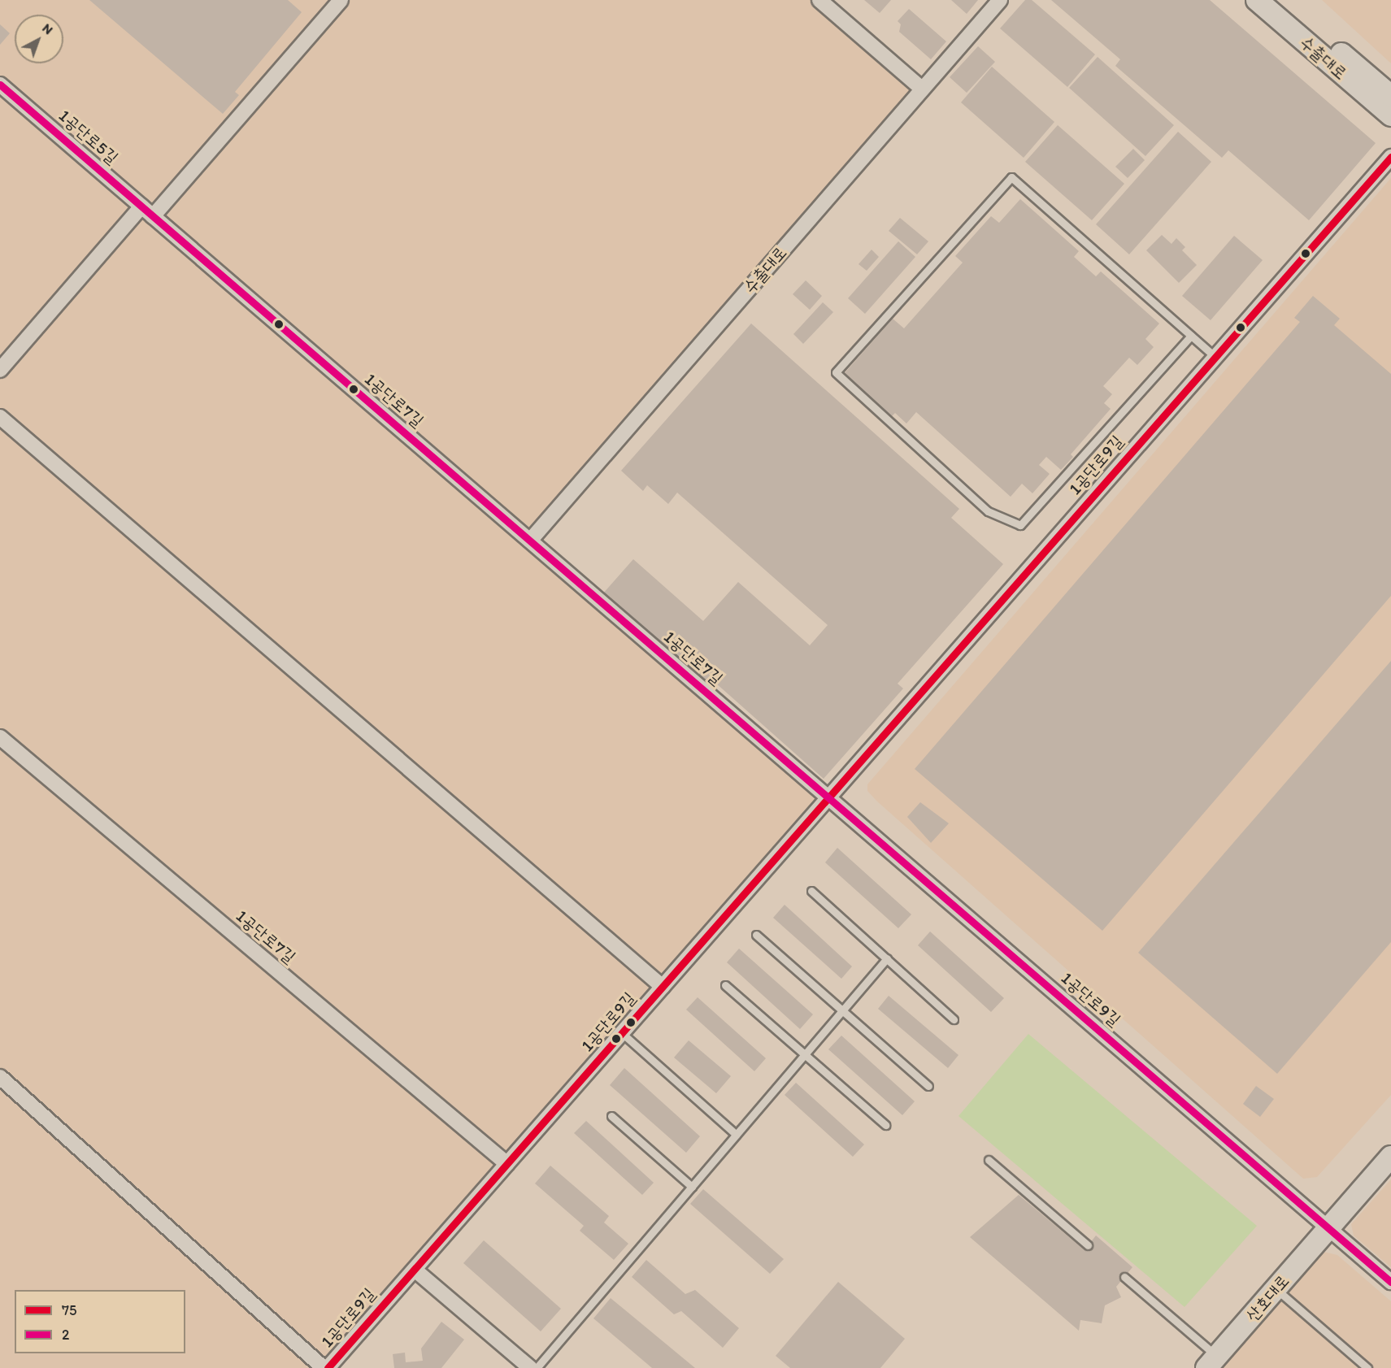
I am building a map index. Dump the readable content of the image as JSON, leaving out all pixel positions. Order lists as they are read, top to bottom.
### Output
{
  "streets": {
    "main road": ["수출대로", "산호대로"],
    "street": ["1공단로5길", "1공단로7길", "1공단로9길"]
  },
  "crossings": [
    ["수출대로", "1공단로7길"],
    ["1공단로5길", "1공단로7길"],
    ["1공단로7길", "1공단로9길"],
    ["1공단로9길", "산호대로"]
  ],
  "lines": ["transit line 2", "transit line 75"],
  "legend": ["75", "2"],
  "north": "top right"
}
